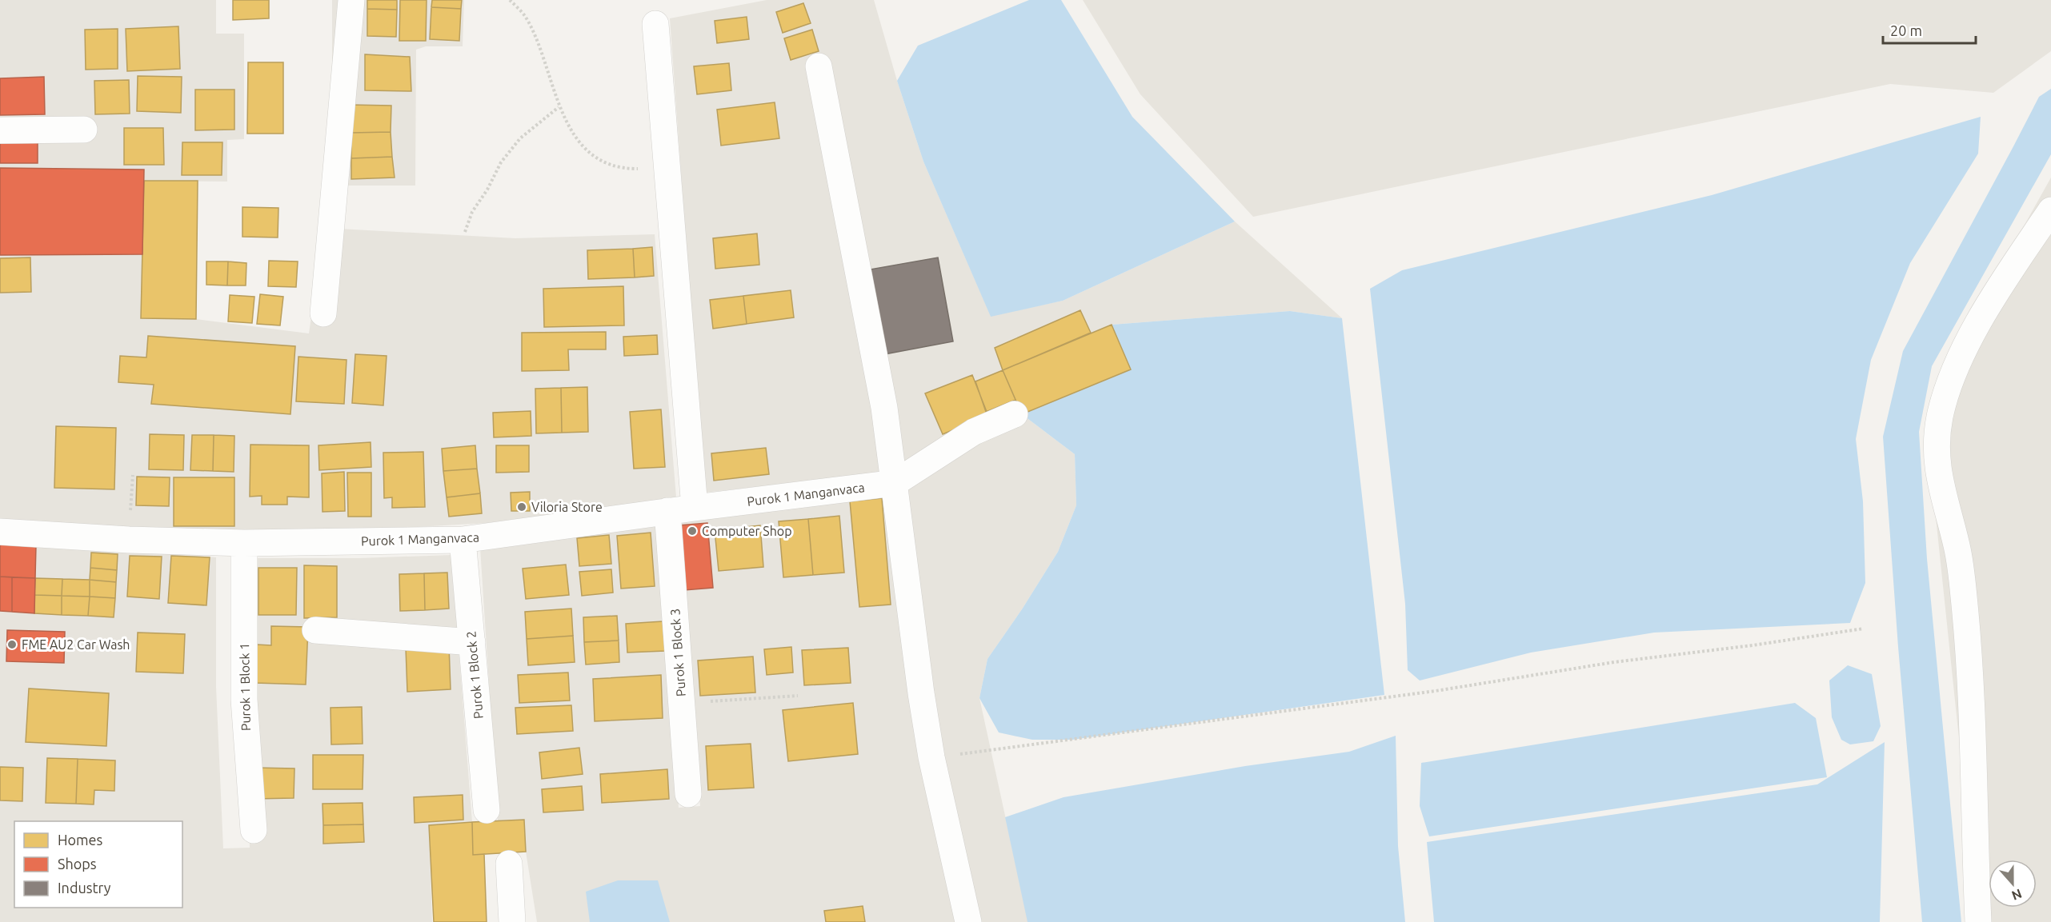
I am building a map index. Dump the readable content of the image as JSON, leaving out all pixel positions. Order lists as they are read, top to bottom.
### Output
{
  "streets": {
    "street": [
      "Purok 1 Manganvaca",
      "Purok 1 Block 3",
      "Purok 1 Block 2",
      "Purok 1 Block 1"
    ]
  },
  "crossings": [
    ["Purok 1 Manganvaca", "Purok 1 Block 3"],
    ["Purok 1 Manganvaca", "Purok 1 Block 2"],
    ["Purok 1 Manganvaca", "Purok 1 Block 1"]
  ],
  "places": ["Viloria Store", "Computer Shop", "FME AU2 Car Wash"],
  "legend": ["Homes", "Shops", "Industry"],
  "scale_bar": "20 m",
  "north": "bottom"
}
